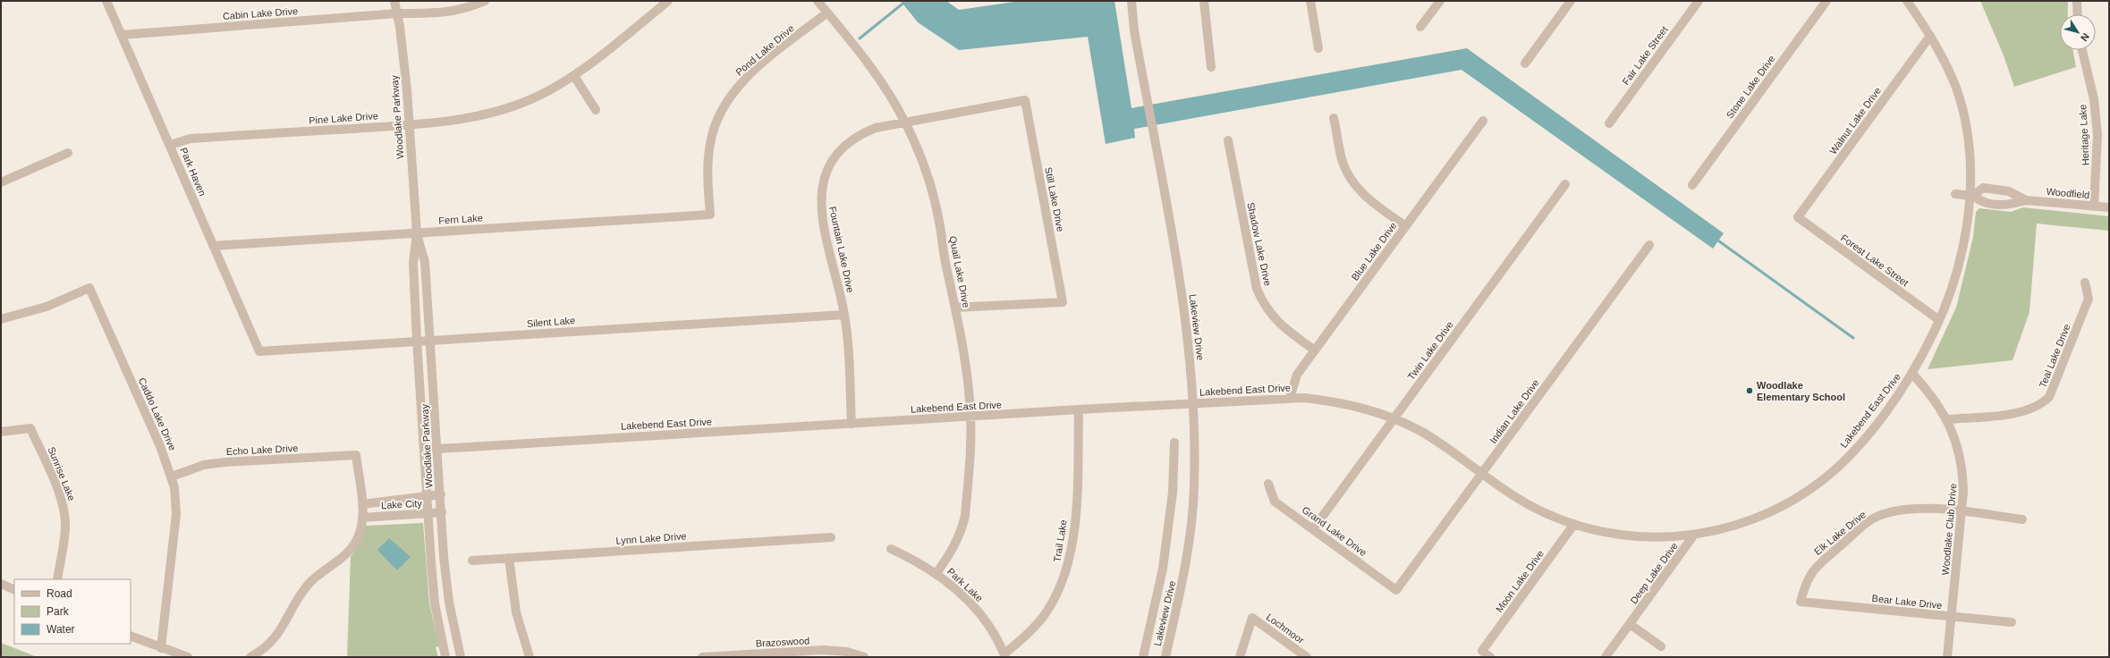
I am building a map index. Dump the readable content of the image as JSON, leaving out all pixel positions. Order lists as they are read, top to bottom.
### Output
{
  "streets": {
    "street": [
      "Cabin Lake Drive",
      "Pond Lake Drive",
      "Fair Lake Street",
      "Stone Lake Drive",
      "Woodlake Parkway",
      "Pine Lake Drive",
      "Walnut Lake Drive",
      "Heritage Lake",
      "Park Haven",
      "Woodfield",
      "Still Lake Drive",
      "Fern Lake",
      "Shadow Lake Drive",
      "Fountain Lake Drive",
      "Blue Lake Drive",
      "Forest Lake Street",
      "Quail Lake Drive",
      "Silent Lake",
      "Lakeview Drive",
      "Twin Lake Drive",
      "Teal Lake Drive",
      "Lakebend East Drive",
      "Indian Lake Drive",
      "Caddo Lake Drive",
      "Echo Lake Drive",
      "Sunrise Lake",
      "Lake City",
      "Woodlake Club Drive",
      "Grand Lake Drive",
      "Elk Lake Drive",
      "Lynn Lake Drive",
      "Trail Lake",
      "Deep Lake Drive",
      "Moon Lake Drive",
      "Park Lake",
      "Bear Lake Drive",
      "Lochmoor",
      "Brazoswood"
    ]
  },
  "crossings": [
    ["Cabin Lake Drive", "Woodlake Parkway"],
    ["Cabin Lake Drive", "Park Haven"],
    ["Pond Lake Drive", "Fern Lake"],
    ["Pond Lake Drive", "Quail Lake Drive"],
    ["Woodlake Parkway", "Pine Lake Drive"],
    ["Woodlake Parkway", "Fern Lake"],
    ["Woodlake Parkway", "Silent Lake"],
    ["Woodlake Parkway", "Lakebend East Drive"],
    ["Woodlake Parkway", "Lake City"],
    ["Pine Lake Drive", "Park Haven"],
    ["Walnut Lake Drive", "Forest Lake Street"],
    ["Walnut Lake Drive", "Lakebend East Drive"],
    ["Heritage Lake", "Woodfield"],
    ["Park Haven", "Fern Lake"],
    ["Park Haven", "Silent Lake"],
    ["Woodfield", "Lakebend East Drive"],
    ["Still Lake Drive", "Fountain Lake Drive"],
    ["Still Lake Drive", "Quail Lake Drive"],
    ["Shadow Lake Drive", "Blue Lake Drive"],
    ["Fountain Lake Drive", "Quail Lake Drive"],
    ["Fountain Lake Drive", "Silent Lake"],
    ["Fountain Lake Drive", "Lakebend East Drive"],
    ["Blue Lake Drive", "Lakebend East Drive"],
    ["Forest Lake Street", "Lakebend East Drive"],
    ["Quail Lake Drive", "Lakebend East Drive"],
    ["Quail Lake Drive", "Park Lake"],
    ["Lakeview Drive", "Lakebend East Drive"],
    ["Twin Lake Drive", "Lakebend East Drive"],
    ["Twin Lake Drive", "Grand Lake Drive"],
    ["Teal Lake Drive", "Woodlake Club Drive"],
    ["Lakebend East Drive", "Indian Lake Drive"],
    ["Lakebend East Drive", "Woodlake Club Drive"],
    ["Lakebend East Drive", "Trail Lake"],
    ["Lakebend East Drive", "Deep Lake Drive"],
    ["Lakebend East Drive", "Moon Lake Drive"],
    ["Indian Lake Drive", "Grand Lake Drive"],
    ["Caddo Lake Drive", "Echo Lake Drive"],
    ["Echo Lake Drive", "Lake City"],
    ["Woodlake Club Drive", "Elk Lake Drive"],
    ["Woodlake Club Drive", "Bear Lake Drive"],
    ["Elk Lake Drive", "Bear Lake Drive"],
    ["Trail Lake", "Park Lake"]
  ],
  "places": ["Woodlake Elementary School"],
  "legend": ["Road", "Park", "Water"],
  "north": "bottom right"
}
